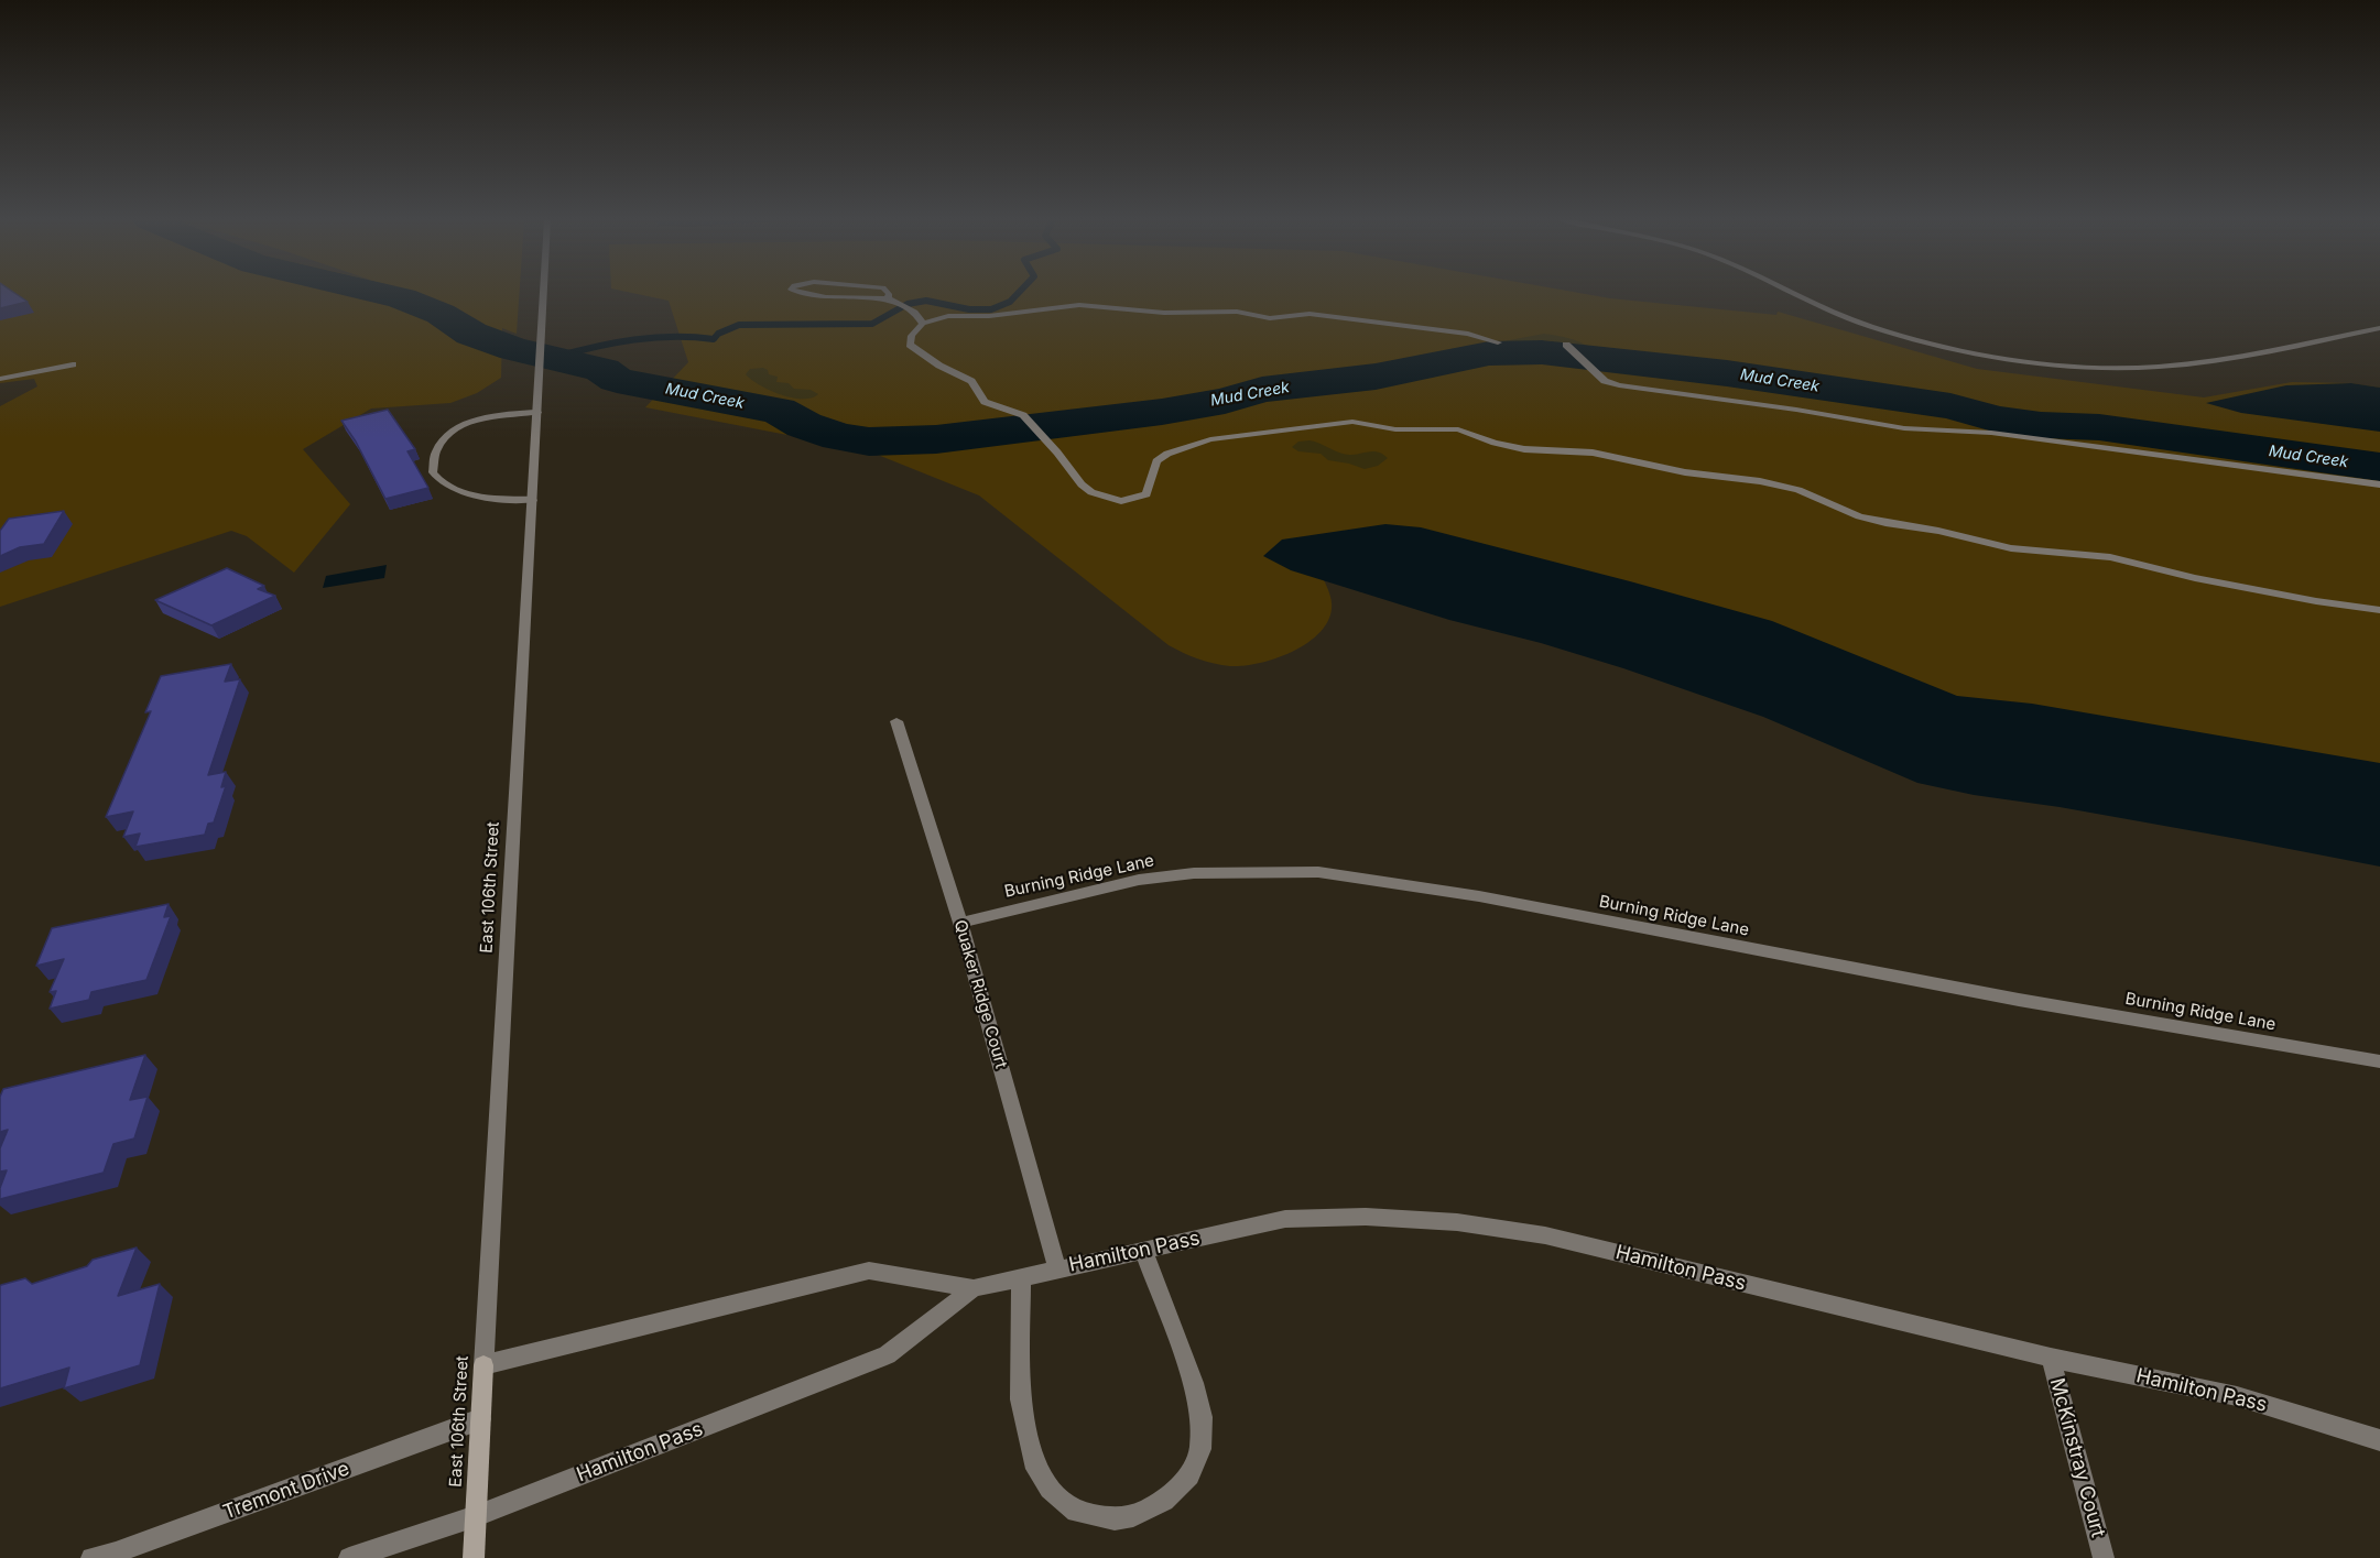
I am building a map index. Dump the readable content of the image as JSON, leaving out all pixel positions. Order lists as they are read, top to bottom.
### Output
{
  "streets": {
    "street": [
      "Burning Ridge Lane",
      "East 106th Street",
      "Quaker Ridge Court",
      "Hamilton Pass",
      "McKinstray Court",
      "Tremont Drive"
    ]
  },
  "crossings": [
    ["Burning Ridge Lane", "Quaker Ridge Court"],
    ["East 106th Street", "Hamilton Pass"],
    ["East 106th Street", "Tremont Drive"],
    ["Quaker Ridge Court", "Hamilton Pass"],
    ["Hamilton Pass", "McKinstray Court"]
  ],
  "water": ["Mud Creek"]
}
